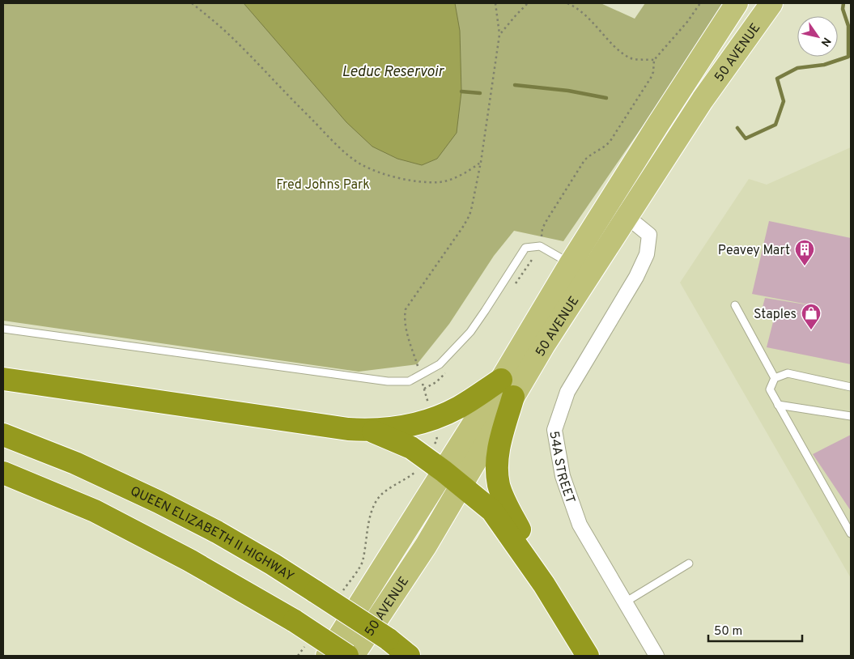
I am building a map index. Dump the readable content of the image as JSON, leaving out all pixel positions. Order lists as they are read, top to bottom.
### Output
{
  "streets": {
    "highway": ["QUEEN ELIZABETH II HIGHWAY"],
    "main road": ["50 AVENUE"],
    "street": ["54A STREET"]
  },
  "crossings": [
    ["50 AVENUE", "54A STREET"]
  ],
  "water": ["Leduc Reservoir"],
  "parks": ["Fred Johns Park"],
  "places": {
    "building": ["Peavey Mart"],
    "shop": ["Staples"]
  },
  "scale_bar": "50 m",
  "north": "bottom right"
}
